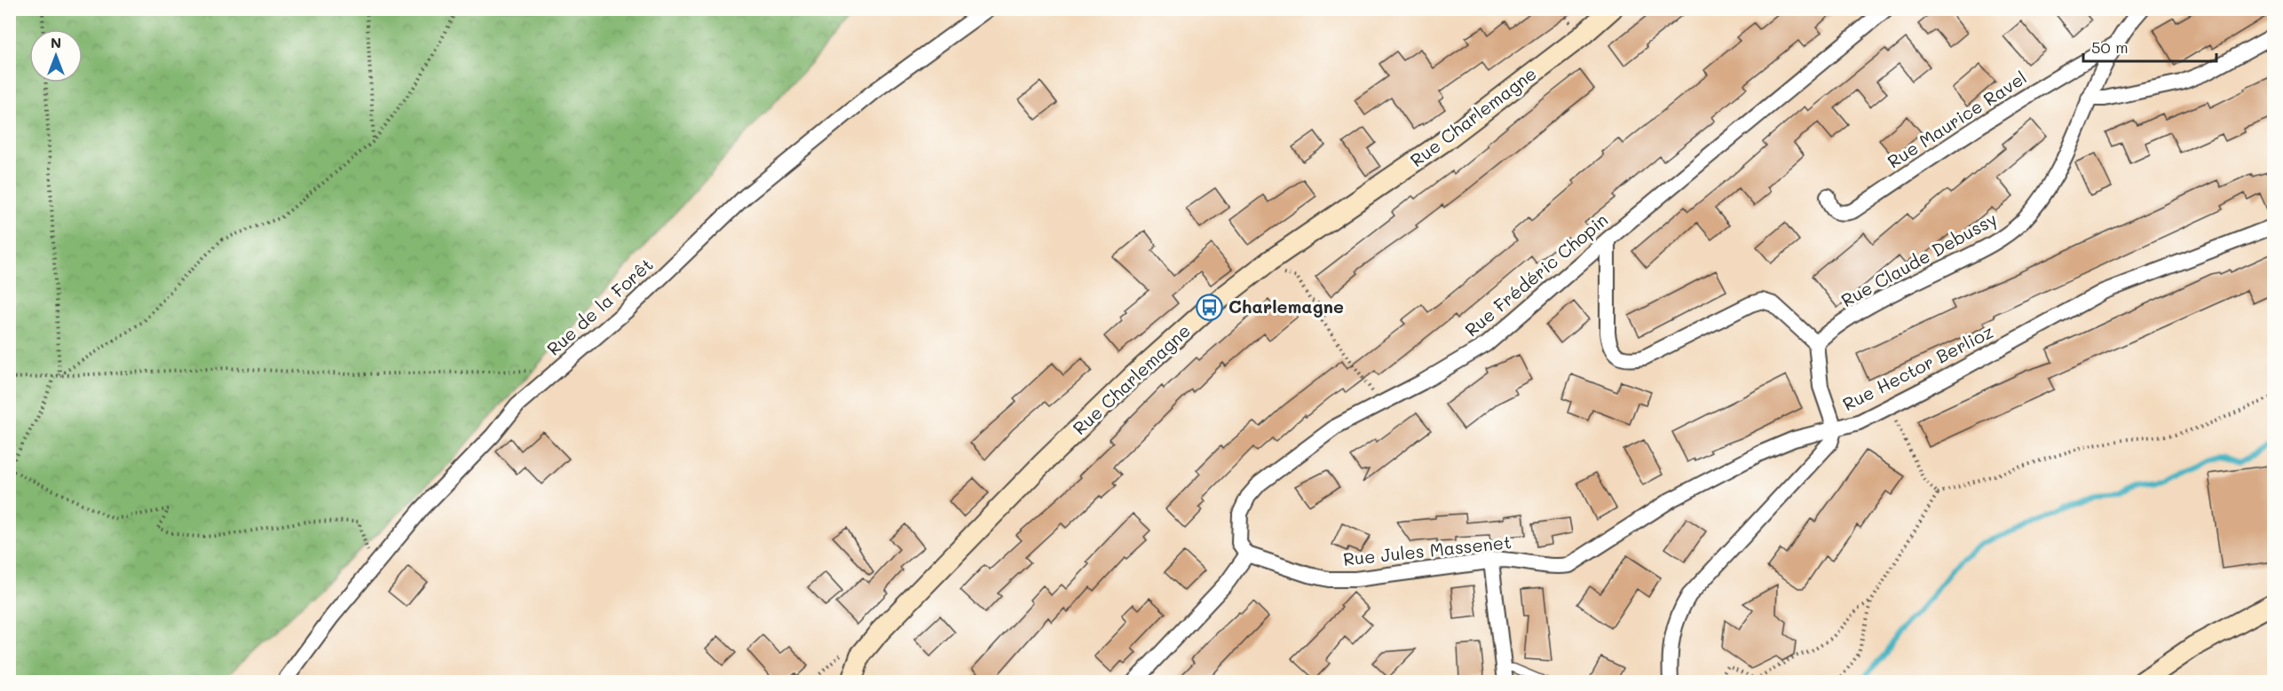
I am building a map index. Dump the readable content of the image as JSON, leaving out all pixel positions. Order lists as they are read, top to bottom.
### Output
{
  "streets": {
    "street": [
      "Rue Charlemagne",
      "Rue Maurice Ravel",
      "Rue Claude Debussy",
      "Rue Frédéric Chopin",
      "Rue de la Forêt",
      "Rue Hector Berlioz",
      "Rue Jules Massenet"
    ]
  },
  "crossings": [
    ["Rue Maurice Ravel", "Rue Claude Debussy"],
    ["Rue Frédéric Chopin", "Rue Jules Massenet"],
    ["Rue Hector Berlioz", "Rue Jules Massenet"]
  ],
  "places": {
    "bus stop": ["Charlemagne"]
  },
  "scale_bar": "50 m",
  "north": "top"
}
